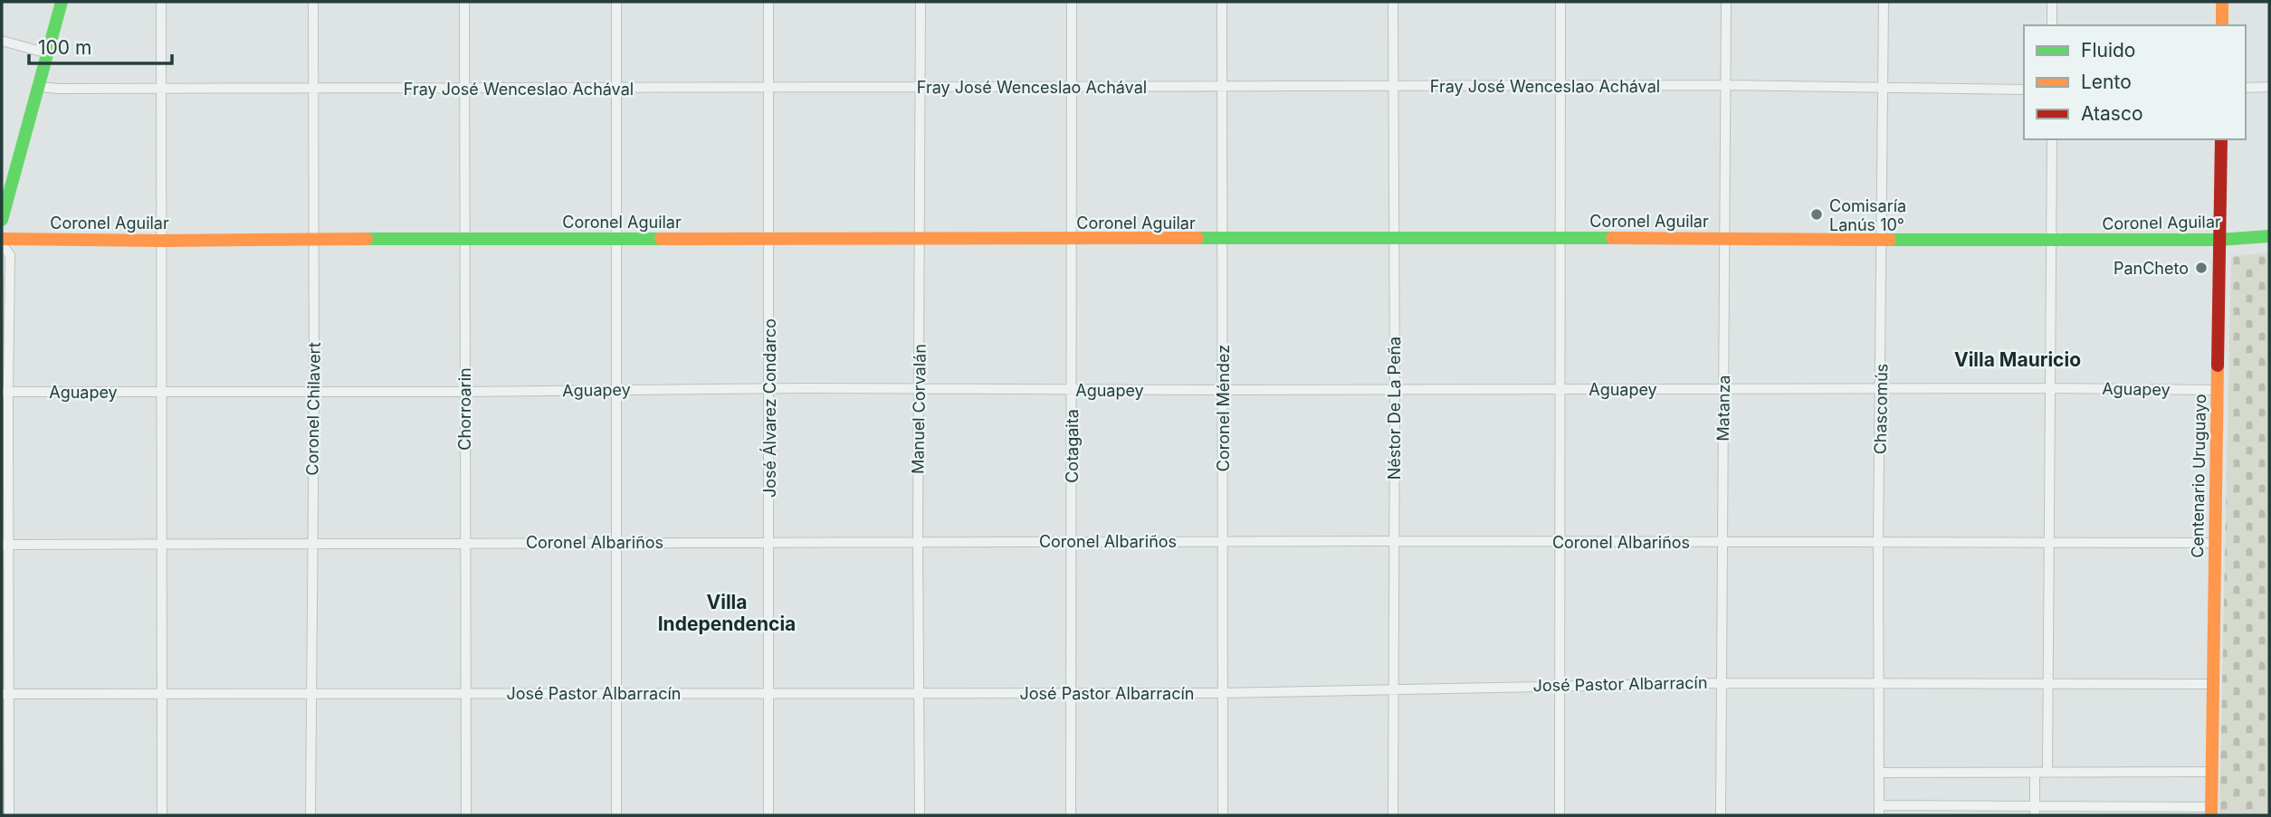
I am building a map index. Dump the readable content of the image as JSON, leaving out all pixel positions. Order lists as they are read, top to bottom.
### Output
{
  "streets": {
    "street": [
      "Fray José Wenceslao Achával",
      "Coronel Aguilar",
      "Aguapey",
      "José Álvarez Condarco",
      "Coronel Méndez",
      "Néstor De La Peña",
      "Matanza",
      "Coronel Chilavert",
      "Chorroarin",
      "Manuel Corvalán",
      "Chascomús",
      "Cotagaita",
      "Centenario Uruguayo",
      "Coronel Albariños",
      "José Pastor Albarracín"
    ]
  },
  "crossings": [
    ["Fray José Wenceslao Achával", "José Álvarez Condarco"],
    ["Fray José Wenceslao Achával", "Coronel Méndez"],
    ["Fray José Wenceslao Achával", "Néstor De La Peña"],
    ["Fray José Wenceslao Achával", "Matanza"],
    ["Fray José Wenceslao Achával", "Coronel Chilavert"],
    ["Fray José Wenceslao Achával", "Chorroarin"],
    ["Fray José Wenceslao Achával", "Manuel Corvalán"],
    ["Fray José Wenceslao Achával", "Chascomús"],
    ["Fray José Wenceslao Achával", "Cotagaita"],
    ["Coronel Aguilar", "José Álvarez Condarco"],
    ["Coronel Aguilar", "Coronel Méndez"],
    ["Coronel Aguilar", "Néstor De La Peña"],
    ["Coronel Aguilar", "Matanza"],
    ["Coronel Aguilar", "Coronel Chilavert"],
    ["Coronel Aguilar", "Chorroarin"],
    ["Coronel Aguilar", "Manuel Corvalán"],
    ["Coronel Aguilar", "Chascomús"],
    ["Coronel Aguilar", "Cotagaita"],
    ["Coronel Aguilar", "Centenario Uruguayo"],
    ["Aguapey", "José Álvarez Condarco"],
    ["Aguapey", "Coronel Méndez"],
    ["Aguapey", "Néstor De La Peña"],
    ["Aguapey", "Matanza"],
    ["Aguapey", "Coronel Chilavert"],
    ["Aguapey", "Chorroarin"],
    ["Aguapey", "Manuel Corvalán"],
    ["Aguapey", "Chascomús"],
    ["Aguapey", "Cotagaita"],
    ["Aguapey", "Centenario Uruguayo"],
    ["José Álvarez Condarco", "Coronel Albariños"],
    ["José Álvarez Condarco", "José Pastor Albarracín"],
    ["Coronel Méndez", "Coronel Albariños"],
    ["Coronel Méndez", "José Pastor Albarracín"],
    ["Néstor De La Peña", "Coronel Albariños"],
    ["Néstor De La Peña", "José Pastor Albarracín"],
    ["Matanza", "Coronel Albariños"],
    ["Matanza", "José Pastor Albarracín"],
    ["Coronel Chilavert", "Coronel Albariños"],
    ["Coronel Chilavert", "José Pastor Albarracín"],
    ["Chorroarin", "Coronel Albariños"],
    ["Chorroarin", "José Pastor Albarracín"],
    ["Manuel Corvalán", "Coronel Albariños"],
    ["Manuel Corvalán", "José Pastor Albarracín"],
    ["Chascomús", "Coronel Albariños"],
    ["Chascomús", "José Pastor Albarracín"],
    ["Cotagaita", "Coronel Albariños"],
    ["Cotagaita", "José Pastor Albarracín"],
    ["Centenario Uruguayo", "Coronel Albariños"],
    ["Centenario Uruguayo", "José Pastor Albarracín"]
  ],
  "districts": ["Villa Mauricio", "Villa Independencia"],
  "places": ["Comisaría Lanús 10°", "PanCheto"],
  "legend": ["Fluido", "Lento", "Atasco"],
  "scale_bar": "100 m"
}
